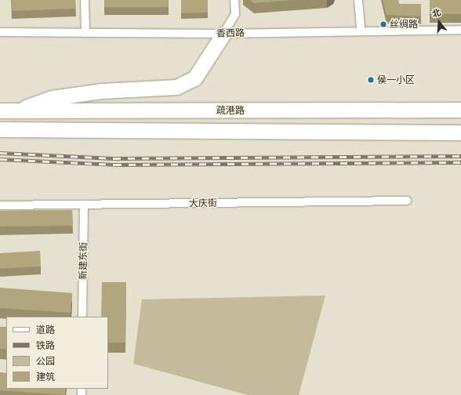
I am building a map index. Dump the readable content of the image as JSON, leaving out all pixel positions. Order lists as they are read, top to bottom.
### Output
{
  "streets": {
    "highway": ["疏港路"],
    "street": ["香西路", "大庆街", "新建东街"]
  },
  "crossings": [
    ["大庆街", "新建东街"]
  ],
  "places": ["丝绸路", "侯一小区"],
  "legend": [
    "道路",
    "铁路",
    "公园",
    "建筑"
  ],
  "north": "top"
}
